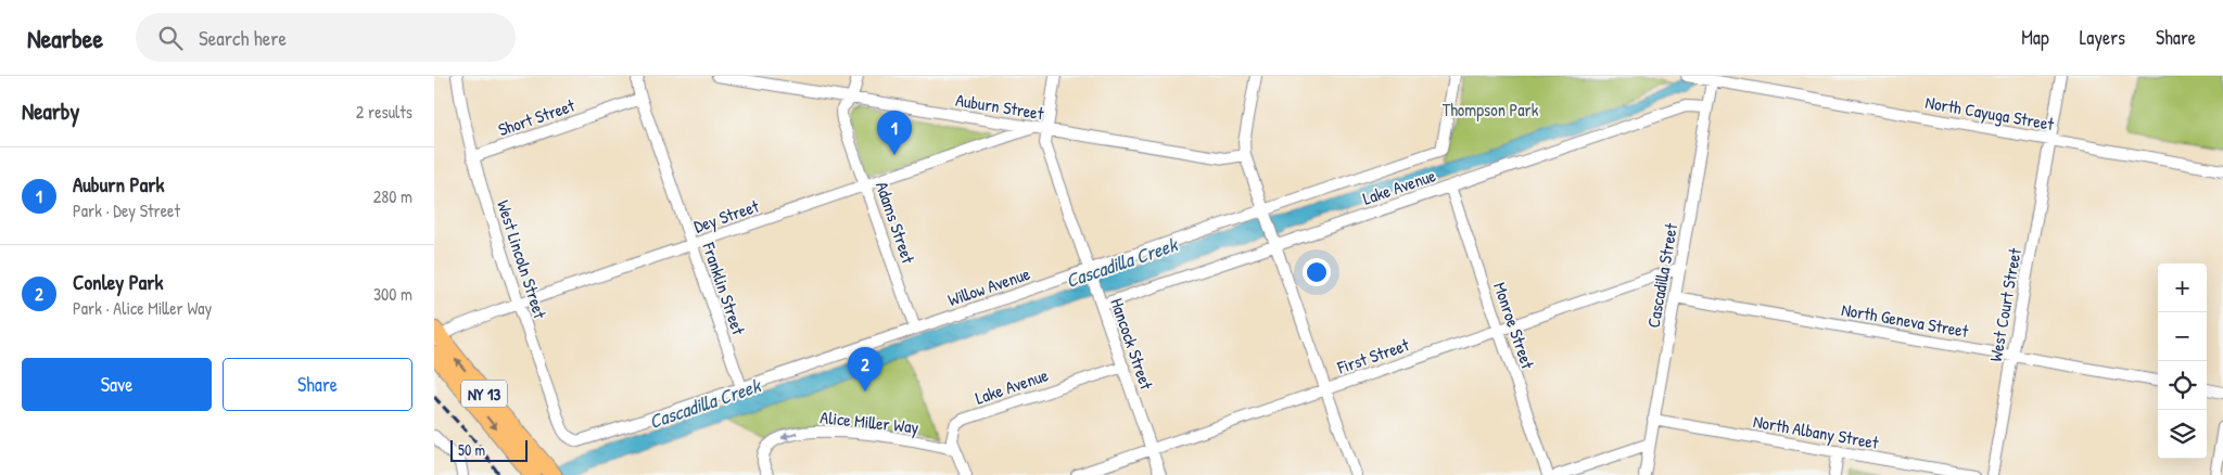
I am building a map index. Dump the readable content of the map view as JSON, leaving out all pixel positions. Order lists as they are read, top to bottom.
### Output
{
  "streets": {
    "highway": ["NY 13"],
    "street": [
      "Auburn Street",
      "North Cayuga Street",
      "Short Street",
      "Lake Avenue",
      "Dey Street",
      "Adams Street",
      "West Lincoln Street",
      "Cascadilla Street",
      "Willow Avenue",
      "Franklin Street",
      "West Court Street",
      "North Geneva Street",
      "Monroe Street",
      "Hancock Street",
      "First Street",
      "Alice Miller Way",
      "North Albany Street"
    ]
  },
  "crossings": [
    ["Auburn Street", "Dey Street"],
    ["Auburn Street", "Adams Street"],
    ["Auburn Street", "Hancock Street"],
    ["North Cayuga Street", "Cascadilla Street"],
    ["North Cayuga Street", "West Court Street"],
    ["Short Street", "West Lincoln Street"],
    ["Short Street", "Franklin Street"],
    ["Lake Avenue", "Cascadilla Street"],
    ["Lake Avenue", "Monroe Street"],
    ["Lake Avenue", "Hancock Street"],
    ["Lake Avenue", "Alice Miller Way"],
    ["Dey Street", "Adams Street"],
    ["Dey Street", "West Lincoln Street"],
    ["Dey Street", "Franklin Street"],
    ["Dey Street", "NY 13"],
    ["Adams Street", "Willow Avenue"],
    ["West Lincoln Street", "Willow Avenue"],
    ["Cascadilla Street", "North Geneva Street"],
    ["Cascadilla Street", "First Street"],
    ["Cascadilla Street", "North Albany Street"],
    ["Willow Avenue", "Franklin Street"],
    ["Willow Avenue", "Hancock Street"],
    ["West Court Street", "North Geneva Street"],
    ["Monroe Street", "First Street"],
    ["Hancock Street", "First Street"]
  ],
  "one_way": ["Alice Miller Way"],
  "water": ["Cascadilla Creek"],
  "parks": ["Thompson Park"],
  "scale_bar": "50 m",
  "page": {
    "header": "Nearbee",
    "search": "Search here",
    "nav": ["Map", "Layers", "Share"],
    "heading": ["Nearby", "2 results"],
    "pins": ["1", "2"],
    "list": [
      {
        "mark": "1",
        "name": "Auburn Park",
        "note": "Park · Dey Street",
        "value": "280 m"
      },
      {
        "mark": "2",
        "name": "Conley Park",
        "note": "Park · Alice Miller Way",
        "value": "300 m"
      }
    ],
    "map_buttons": ["+", "−"],
    "buttons": ["Save", "Share"],
    "scale": "50 m"
  }
}
